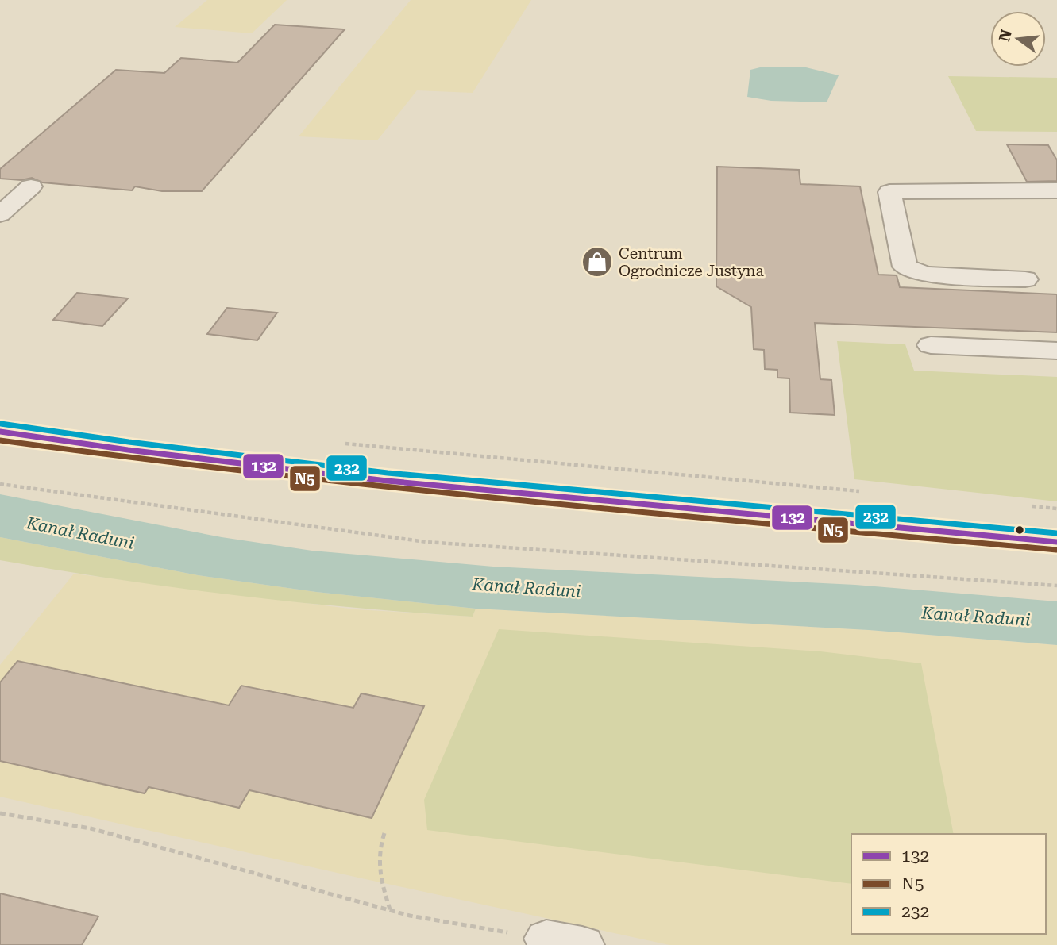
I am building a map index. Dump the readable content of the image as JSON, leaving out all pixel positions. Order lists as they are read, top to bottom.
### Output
{
  "water": ["Kanał Raduni"],
  "places": {
    "shop": ["Centrum Ogrodnicze Justyna"]
  },
  "lines": ["transit line 232", "transit line 132", "transit line N5"],
  "legend": ["132", "N5", "232"],
  "north": "left"
}
